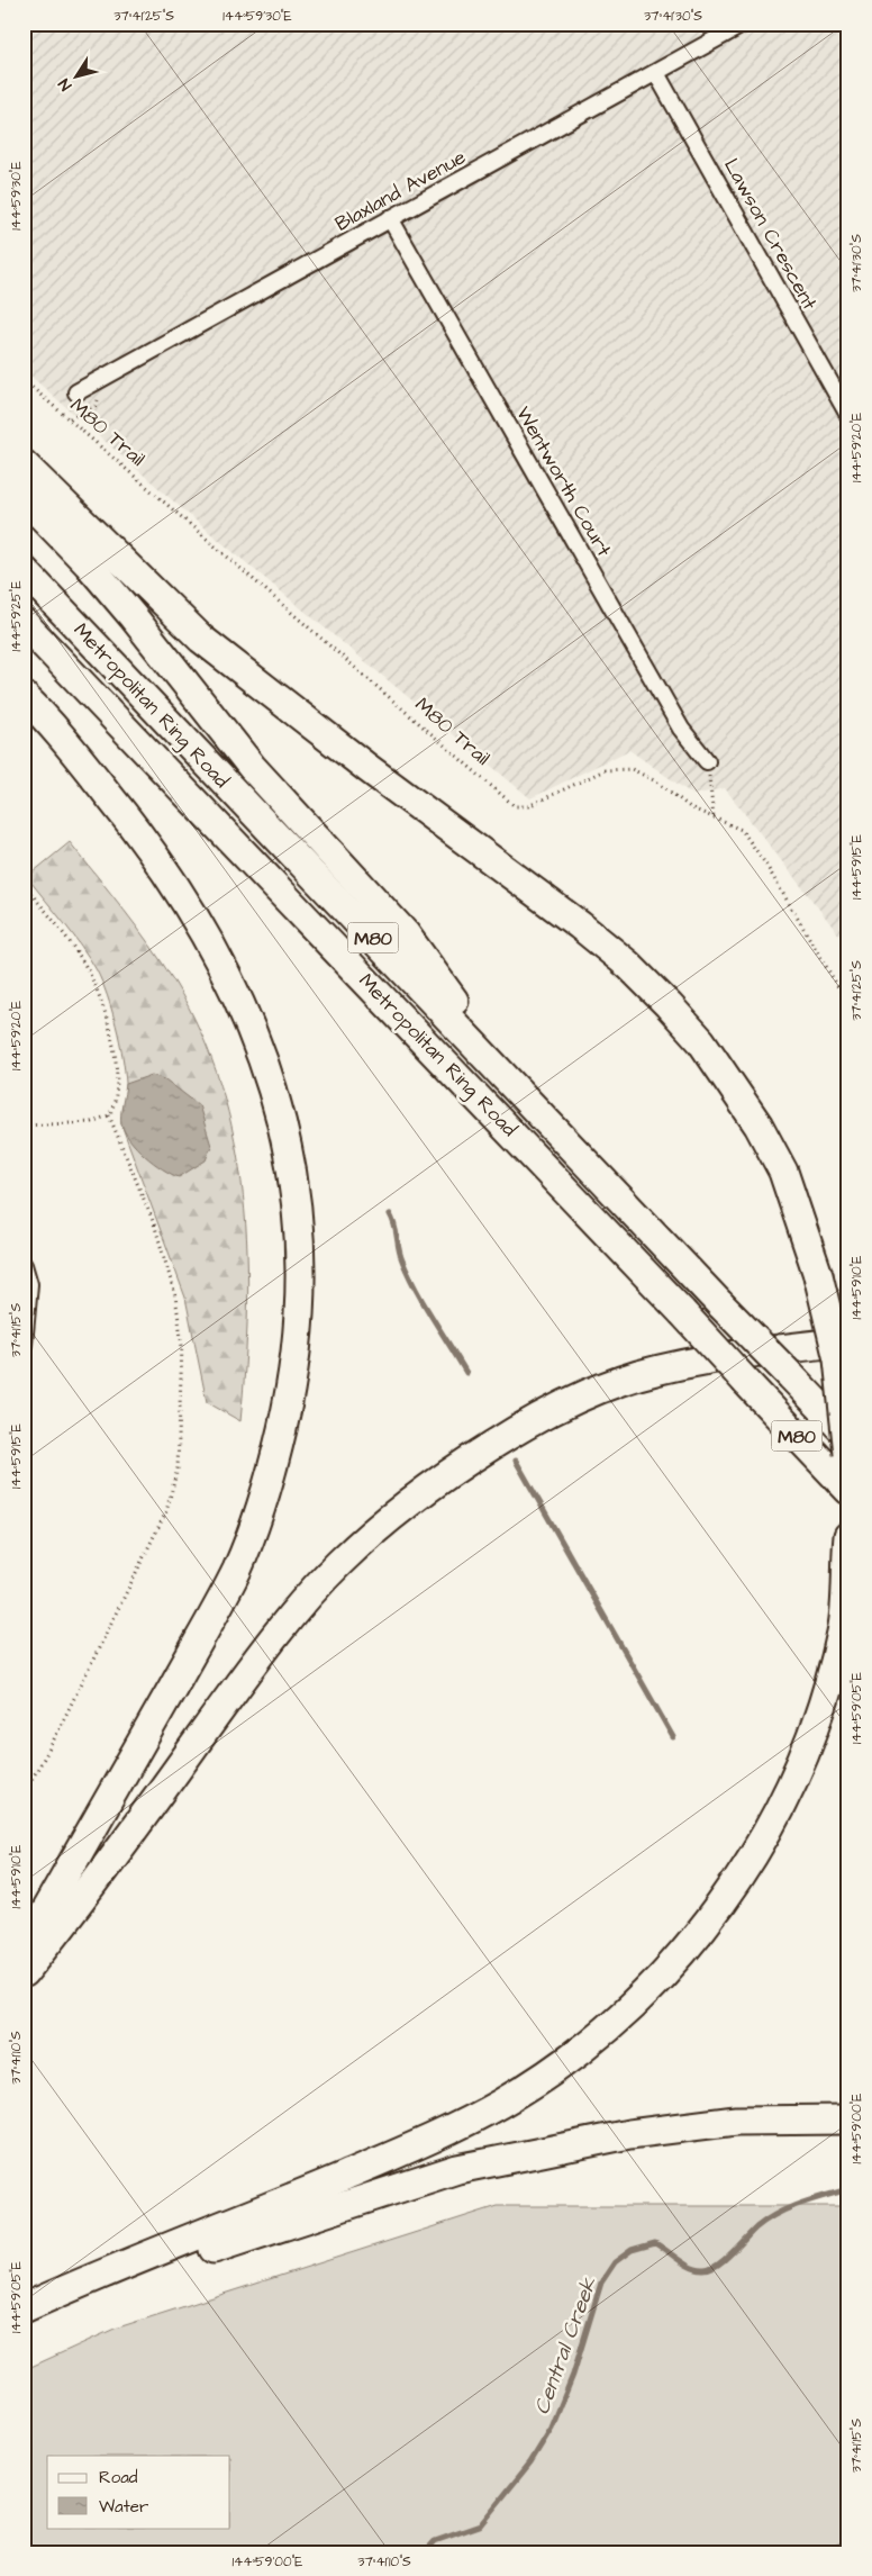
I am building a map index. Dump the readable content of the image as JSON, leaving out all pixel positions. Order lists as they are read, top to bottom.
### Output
{
  "streets": {
    "highway": ["Metropolitan Ring Road", "M80"],
    "street": ["Blaxland Avenue", "Lawson Crescent", "Wentworth Court"],
    "path": ["M80 Trail"]
  },
  "crossings": [
    ["Blaxland Avenue", "Lawson Crescent"],
    ["Blaxland Avenue", "Wentworth Court"]
  ],
  "water": ["Central Creek"],
  "legend": ["Road", "Water"],
  "north": "bottom left",
  "coordinates": [
    "37°41'25\"S",
    "144°59'30\"E",
    "37°41'30\"S",
    "144°59'20\"E",
    "144°59'25\"E",
    "144°59'15\"E",
    "144°59'10\"E",
    "37°41'15\"S",
    "144°59'05\"E",
    "37°41'10\"S",
    "144°59'00\"E"
  ]
}
